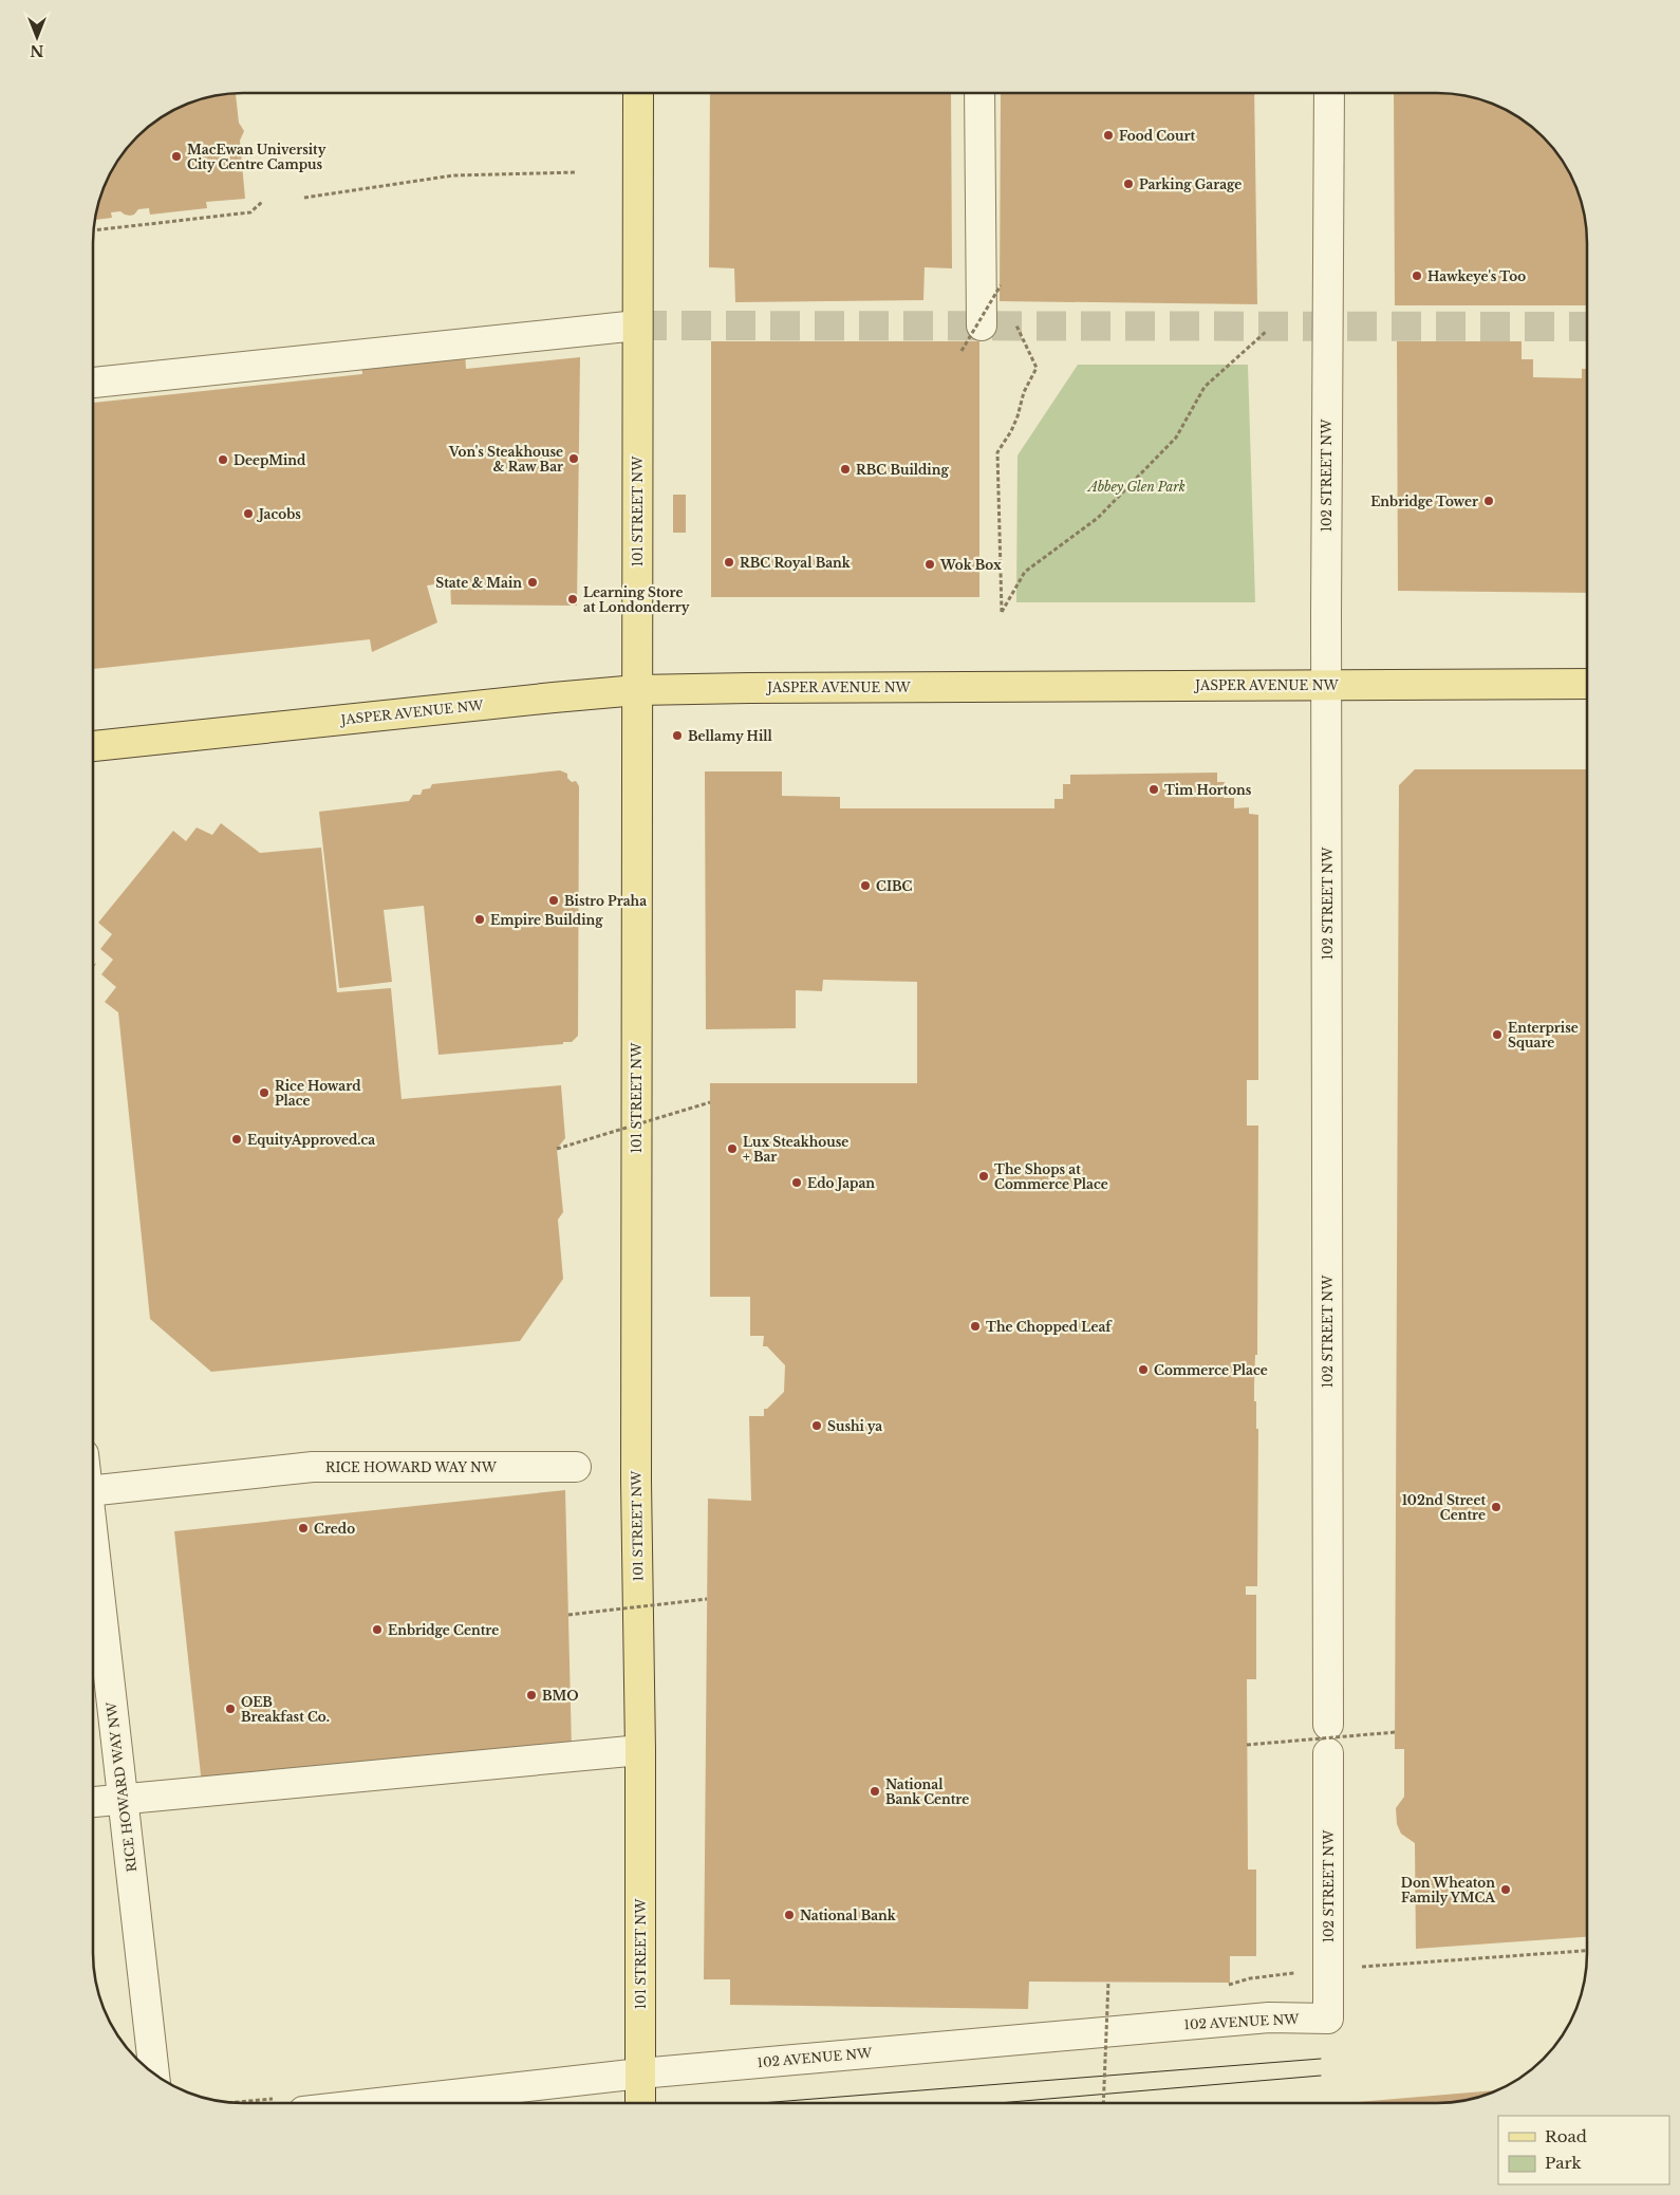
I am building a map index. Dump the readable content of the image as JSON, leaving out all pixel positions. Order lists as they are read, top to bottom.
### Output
{
  "streets": {
    "main road": ["101 STREET NW", "JASPER AVENUE NW"],
    "street": ["102 STREET NW", "RICE HOWARD WAY NW", "102 AVENUE NW"]
  },
  "crossings": [
    ["102 STREET NW", "JASPER AVENUE NW"],
    ["102 STREET NW", "102 AVENUE NW"],
    ["101 STREET NW", "JASPER AVENUE NW"],
    ["101 STREET NW", "102 AVENUE NW"]
  ],
  "parks": ["Abbey Glen Park"],
  "places": [
    "Food Court",
    "MacEwan University City Centre Campus",
    "Parking Garage",
    "Hawkeye's Too",
    "Von's Steakhouse & Raw Bar",
    "DeepMind",
    "RBC Building",
    "Enbridge Tower",
    "Jacobs",
    "RBC Royal Bank",
    "Wok Box",
    "State & Main",
    "Learning Store at Londonderry",
    "Bellamy Hill",
    "Tim Hortons",
    "CIBC",
    "Bistro Praha",
    "Empire Building",
    "Enterprise Square",
    "Rice Howard Place",
    "EquityApproved.ca",
    "Lux Steakhouse + Bar",
    "The Shops at Commerce Place",
    "Edo Japan",
    "The Chopped Leaf",
    "Commerce Place",
    "Sushi ya",
    "102nd Street Centre",
    "Credo",
    "Enbridge Centre",
    "BMO",
    "OEB Breakfast Co.",
    "National Bank Centre",
    "Don Wheaton Family YMCA",
    "National Bank"
  ],
  "legend": ["Road", "Park"],
  "north": "bottom"
}
